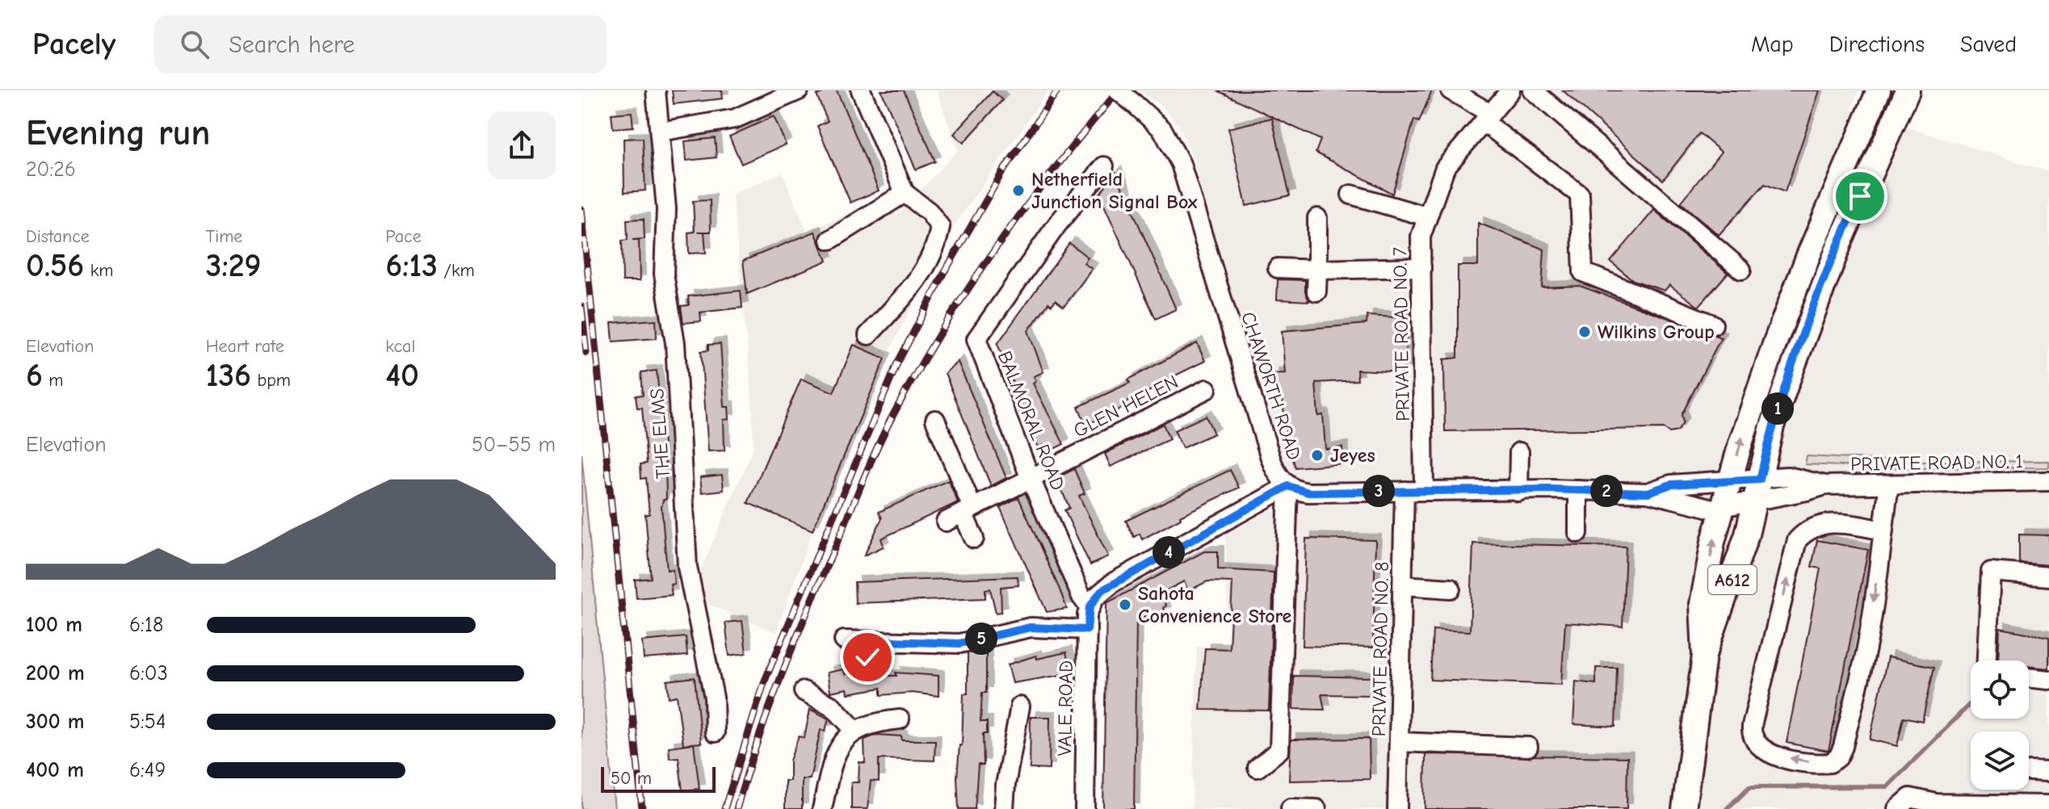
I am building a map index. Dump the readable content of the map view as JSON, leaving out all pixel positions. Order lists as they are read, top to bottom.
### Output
{
  "streets": {
    "main road": ["A612"],
    "street": [
      "PRIVATE ROAD NO. 7",
      "CHAWORTH ROAD",
      "GLEN HELEN",
      "BALMORAL ROAD",
      "THE ELMS",
      "PRIVATE ROAD NO. 1",
      "PRIVATE ROAD NO. 8",
      "VALE ROAD"
    ]
  },
  "crossings": [
    ["PRIVATE ROAD NO. 7", "PRIVATE ROAD NO. 1"],
    ["CHAWORTH ROAD", "BALMORAL ROAD"],
    ["CHAWORTH ROAD", "PRIVATE ROAD NO. 1"],
    ["CHAWORTH ROAD", "VALE ROAD"],
    ["GLEN HELEN", "BALMORAL ROAD"],
    ["BALMORAL ROAD", "VALE ROAD"],
    ["PRIVATE ROAD NO. 1", "A612"],
    ["PRIVATE ROAD NO. 1", "PRIVATE ROAD NO. 8"]
  ],
  "places": [
    "Netherfield Junction Signal Box",
    "Wilkins Group",
    "Jeyes",
    "Sahota Convenience Store"
  ],
  "scale_bar": "50 m",
  "page": {
    "header": "Pacely",
    "search": "Search here",
    "nav": ["Map", "Directions", "Saved"],
    "heading": ["Evening run", "20:26"],
    "stats": [
      ["Distance", "0.56 km"],
      ["Time", "3:29"],
      ["Pace", "6:13 /km"],
      ["Elevation", "6 m"],
      ["Heart rate", "136 bpm"],
      ["kcal", "40"]
    ],
    "pins": [
      "1",
      "2",
      "3",
      "4",
      "5"
    ],
    "chart": ["Elevation", "50–55 m"],
    "list": [
      {
        "name": "100 m",
        "note": "6:18"
      },
      {
        "name": "200 m",
        "note": "6:03"
      },
      {
        "name": "300 m",
        "note": "5:54"
      },
      {
        "name": "400 m",
        "note": "6:49"
      }
    ],
    "scale": "50 m"
  }
}
